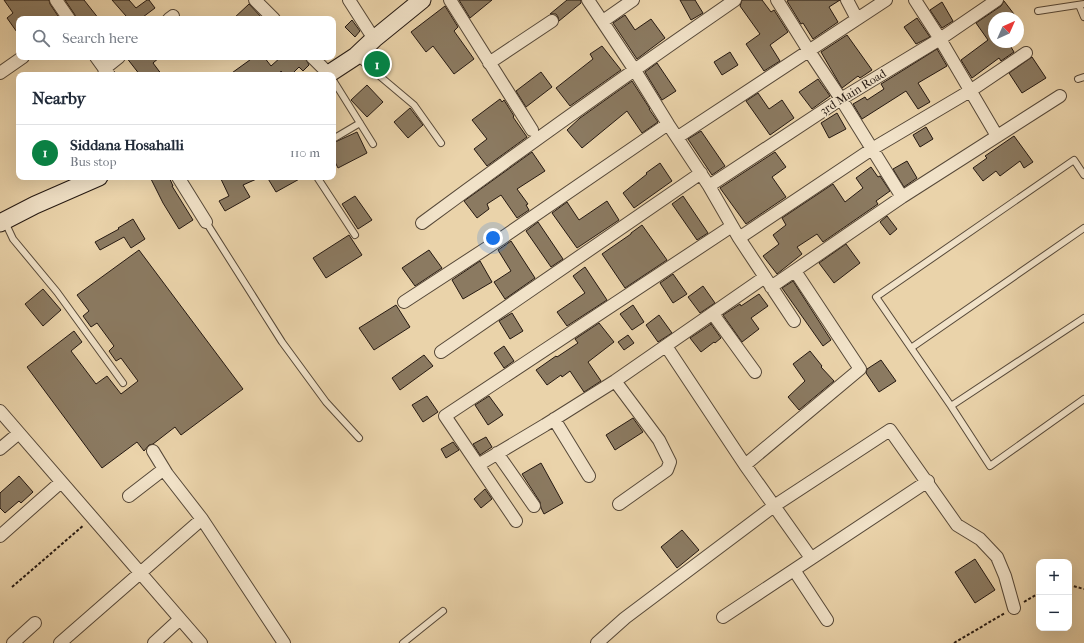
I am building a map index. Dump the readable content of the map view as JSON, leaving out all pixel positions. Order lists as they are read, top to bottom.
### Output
{
  "streets": {
    "street": ["3rd Main Road"]
  },
  "north": "top right",
  "page": {
    "search": "Search here",
    "pins": "1",
    "heading": "Nearby",
    "list": [
      {
        "mark": "1",
        "name": "Siddana Hosahalli",
        "note": "Bus stop",
        "value": "110 m"
      }
    ],
    "map_buttons": ["+", "−"]
  }
}
